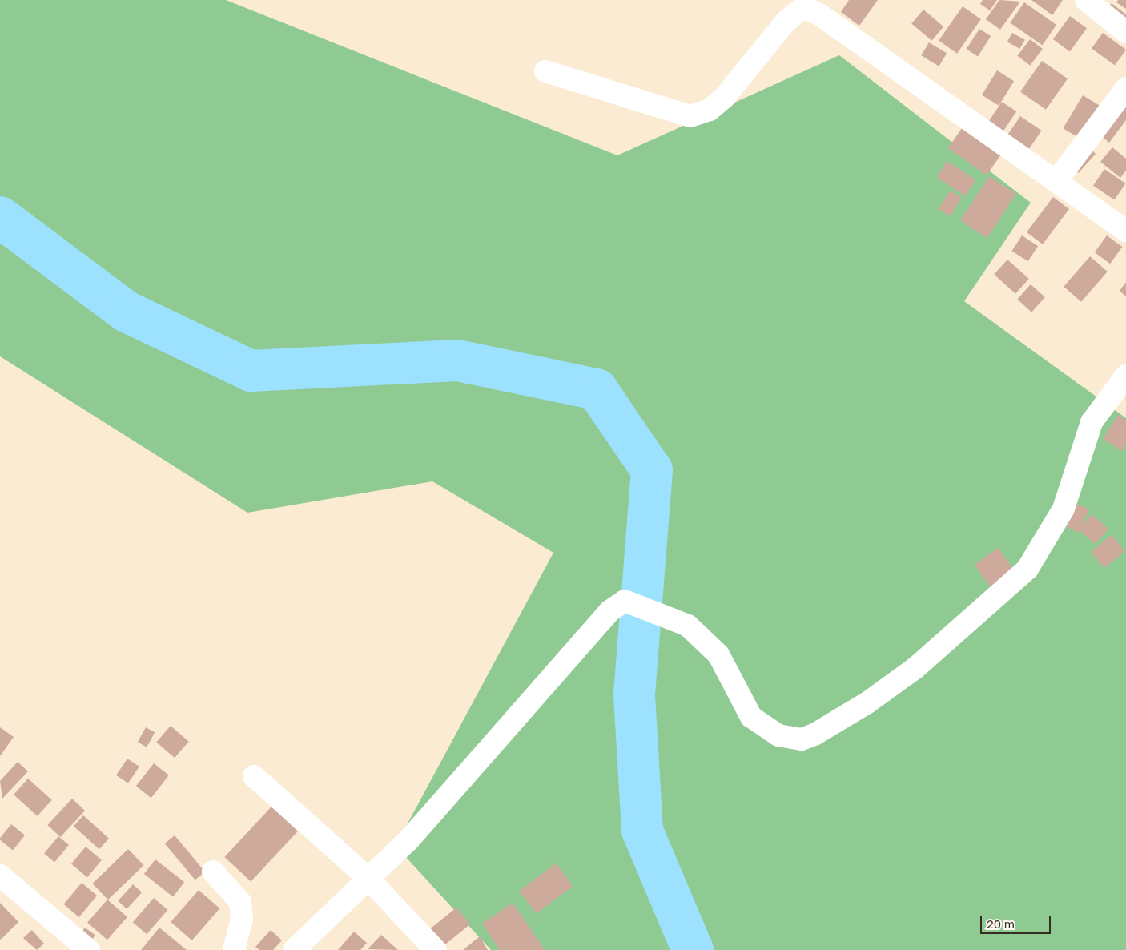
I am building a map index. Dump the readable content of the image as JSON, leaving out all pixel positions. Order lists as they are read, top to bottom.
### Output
{
  "scale_bar": "20 m"
}
